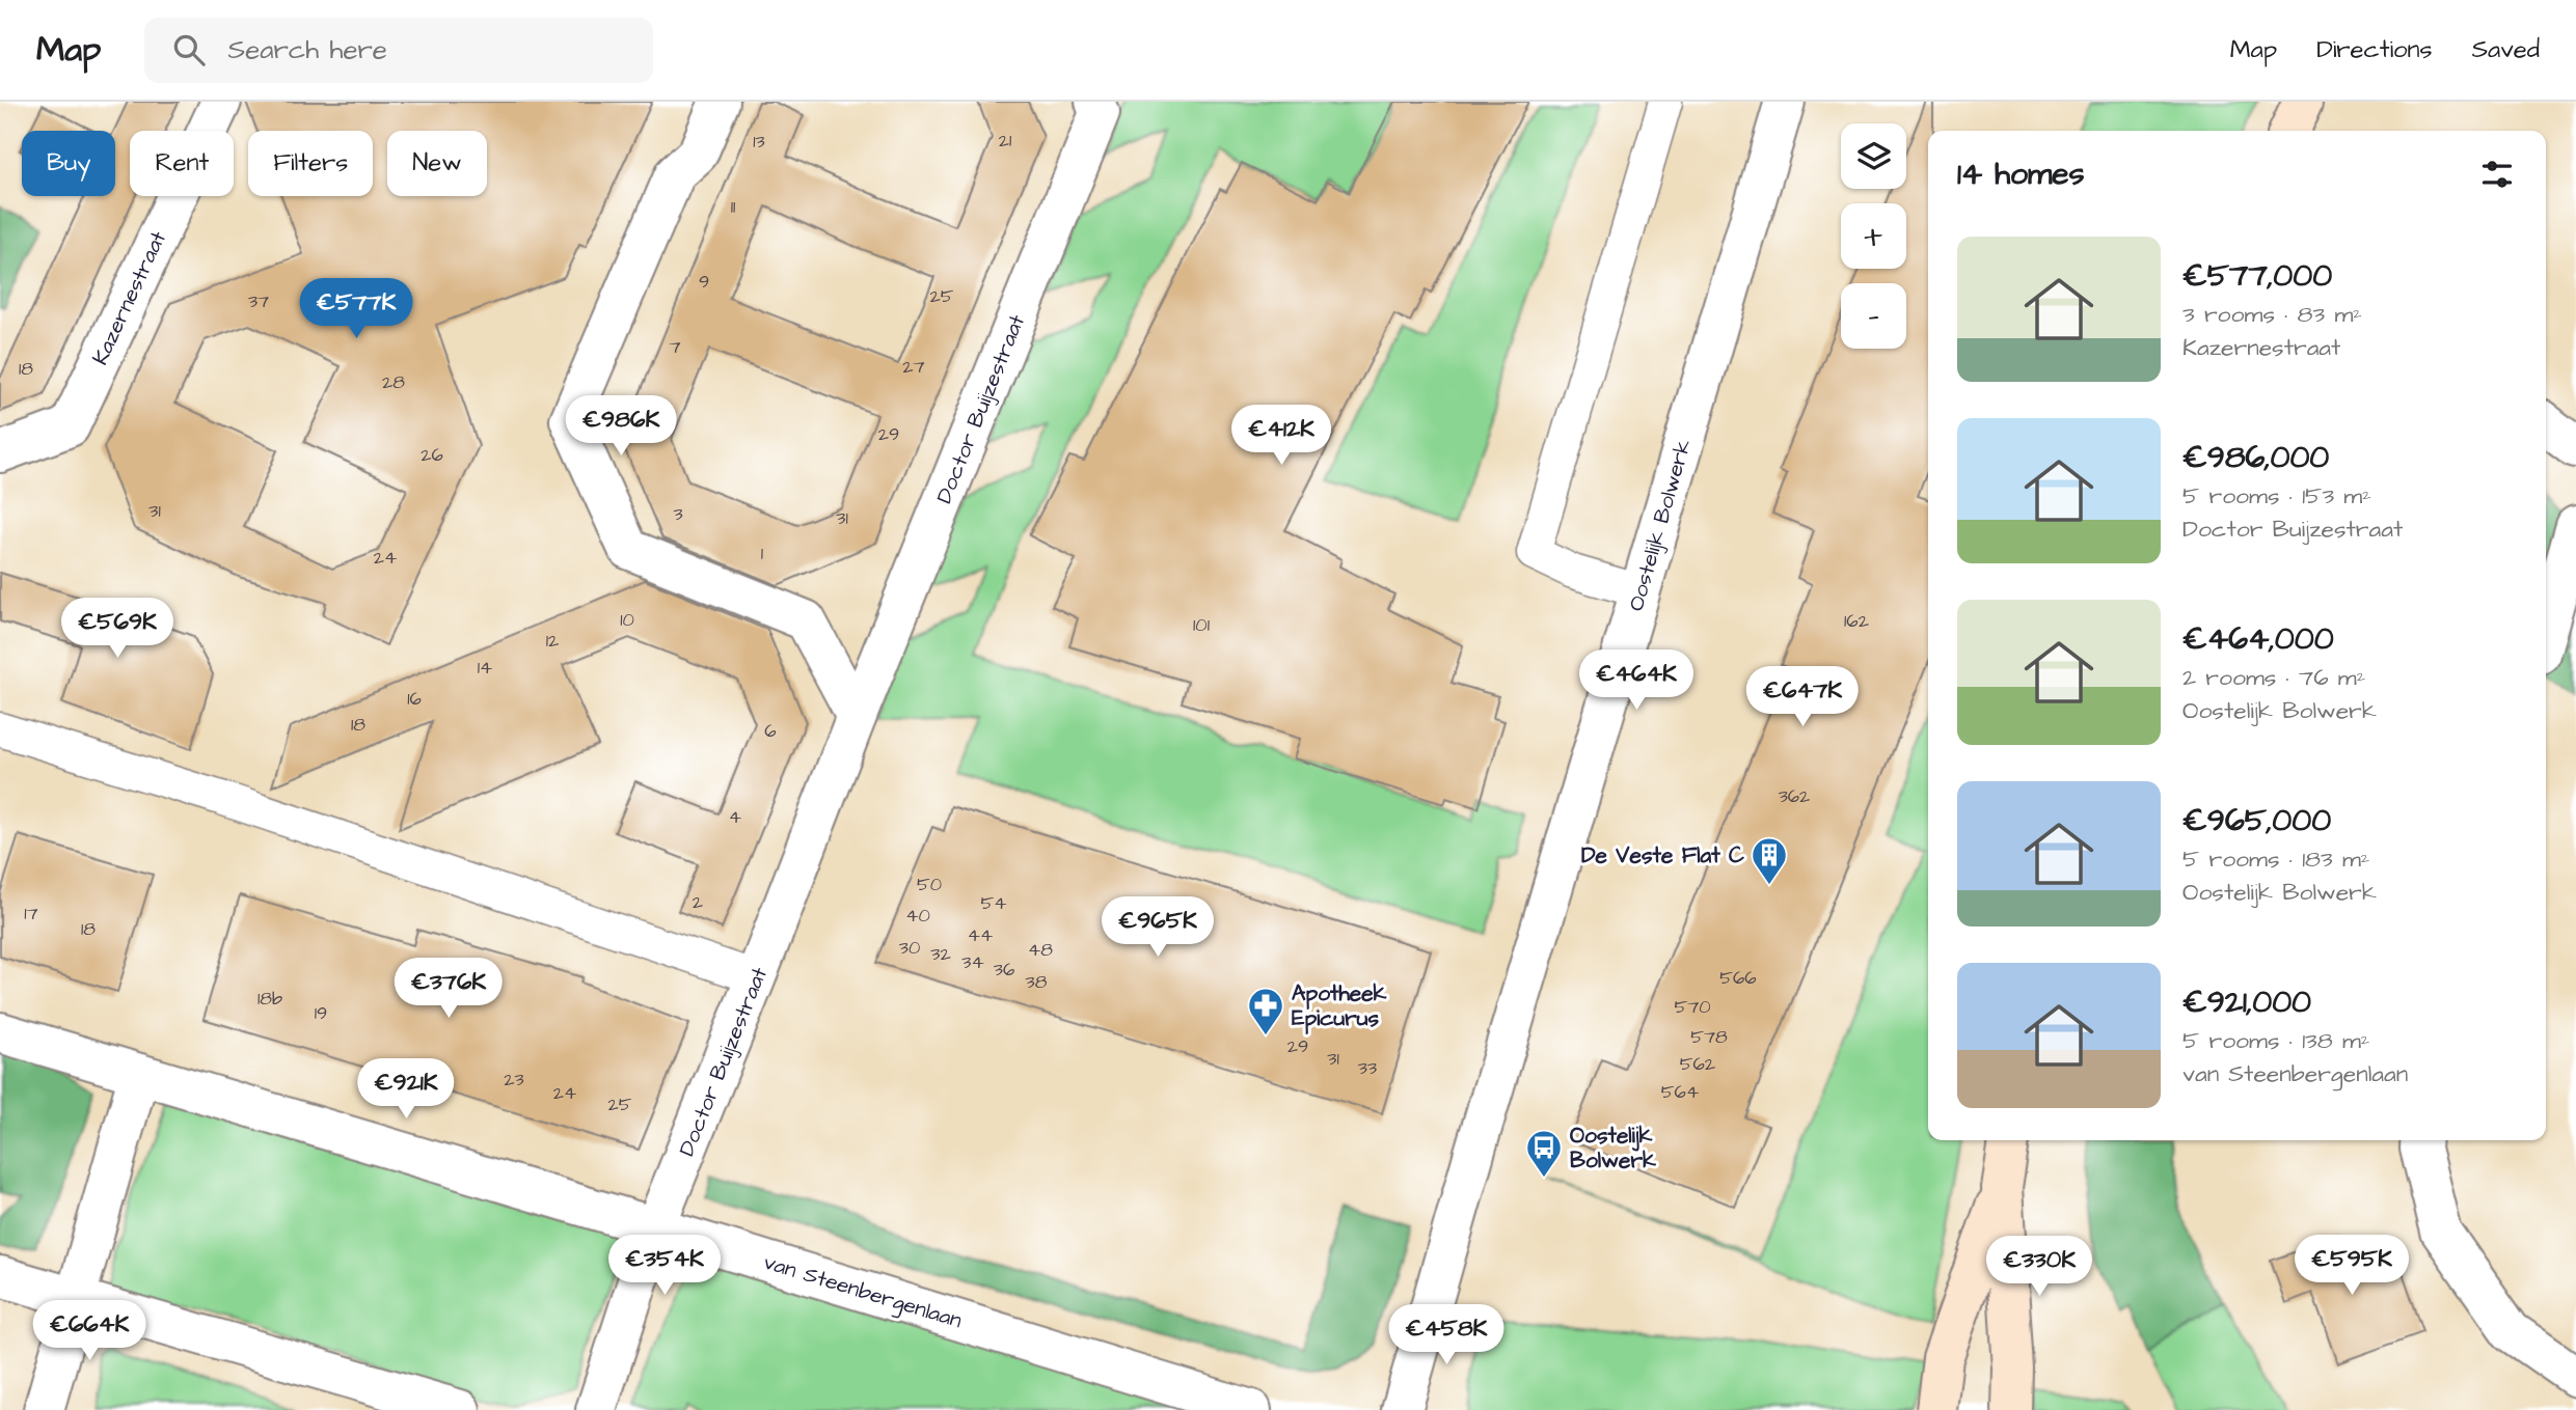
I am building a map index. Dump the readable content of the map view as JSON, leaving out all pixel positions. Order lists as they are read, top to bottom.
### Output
{
  "streets": {
    "street": [
      "Kazernestraat",
      "Doctor Buijzestraat",
      "Oostelijk Bolwerk",
      "van Steenbergenlaan"
    ]
  },
  "crossings": [
    ["Doctor Buijzestraat", "van Steenbergenlaan"]
  ],
  "places": {
    "building": ["De Veste Flat C"],
    "pharmacy": ["Apotheek Epicurus"],
    "bus stop": ["Oostelijk Bolwerk"]
  },
  "house_numbers": [
    "21",
    "13",
    "11",
    "9",
    "25",
    "37",
    "7",
    "27",
    "18",
    "28",
    "29",
    "26",
    "31",
    "3",
    "31",
    "1",
    "24",
    "10",
    "162",
    "101",
    "12",
    "14",
    "16",
    "18",
    "6",
    "362",
    "4",
    "50",
    "2",
    "54",
    "17",
    "40",
    "18",
    "44",
    "30",
    "48",
    "32",
    "34",
    "36",
    "566",
    "38",
    "18b",
    "570",
    "19",
    "578",
    "29",
    "31",
    "562",
    "33",
    "23",
    "564",
    "24",
    "25"
  ],
  "page": {
    "header": "Map",
    "search": "Search here",
    "nav": ["Map", "Directions", "Saved"],
    "map_buttons": ["+", "−"],
    "chip": [
      "Buy",
      "Rent",
      "Filters",
      "New"
    ],
    "heading": "14 homes",
    "list": [
      {
        "name": "€577,000",
        "note": "3 rooms · 83 m² · Kazernestraat"
      },
      {
        "name": "€986,000",
        "note": "5 rooms · 153 m² · Doctor Buijzestraat"
      },
      {
        "name": "€464,000",
        "note": "2 rooms · 76 m² · Oostelijk Bolwerk"
      },
      {
        "name": "€965,000",
        "note": "5 rooms · 183 m² · Oostelijk Bolwerk"
      },
      {
        "name": "€921,000",
        "note": "5 rooms · 138 m² · van Steenbergenlaan"
      }
    ],
    "price": [
      "€577K",
      "€986K",
      "€412K",
      "€569K",
      "€464K",
      "€647K",
      "€965K",
      "€376K",
      "€921K",
      "€354K",
      "€595K",
      "€330K",
      "€664K",
      "€458K"
    ]
  }
}
